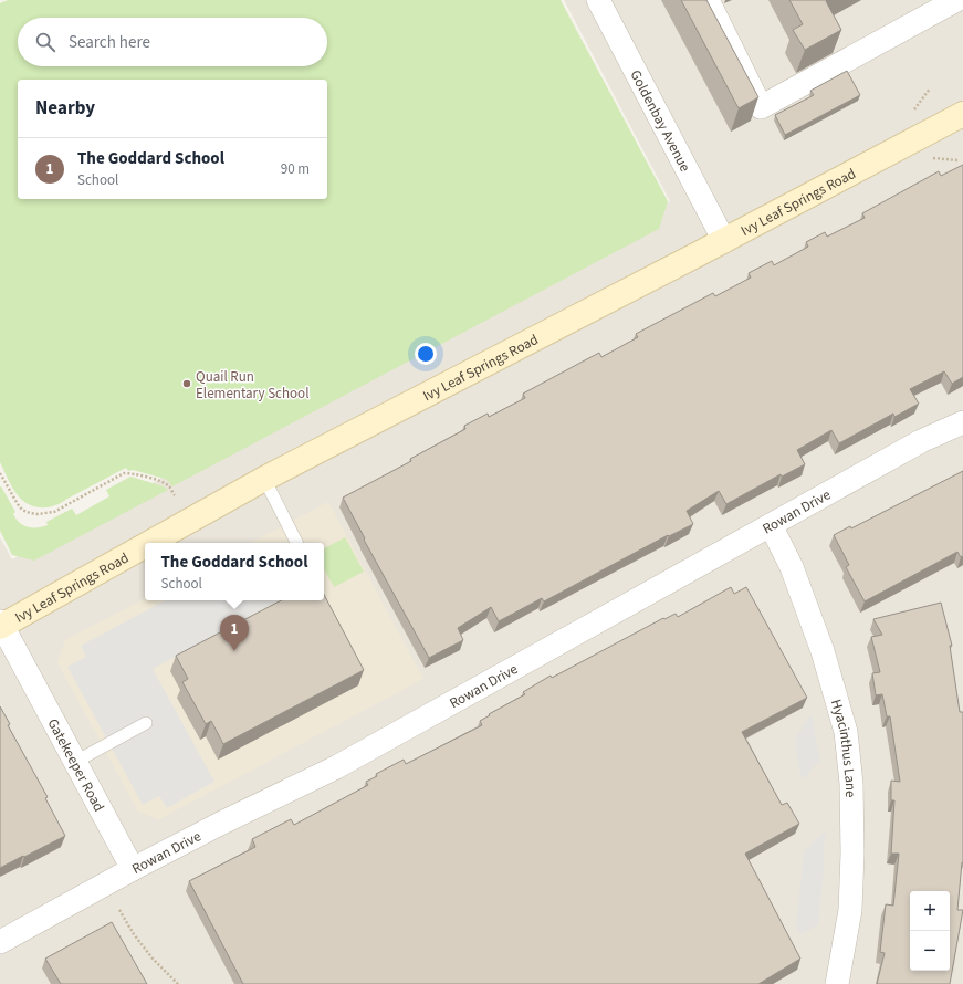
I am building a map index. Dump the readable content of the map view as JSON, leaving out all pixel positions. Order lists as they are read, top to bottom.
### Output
{
  "streets": {
    "street": [
      "Goldenbay Avenue",
      "Ivy Leaf Springs Road",
      "Rowan Drive",
      "Hyacinthus Lane",
      "Gatekeeper Road"
    ]
  },
  "crossings": [
    ["Goldenbay Avenue", "Ivy Leaf Springs Road"],
    ["Ivy Leaf Springs Road", "Gatekeeper Road"],
    ["Rowan Drive", "Hyacinthus Lane"],
    ["Rowan Drive", "Gatekeeper Road"]
  ],
  "places": ["Quail Run Elementary School"],
  "page": {
    "search": "Search here",
    "heading": "Nearby",
    "list": [
      {
        "mark": "1",
        "name": "The Goddard School",
        "note": "School",
        "value": "90 m"
      }
    ],
    "popup": ["The Goddard School", "School"],
    "pins": "1",
    "map_buttons": ["+", "−"]
  }
}
